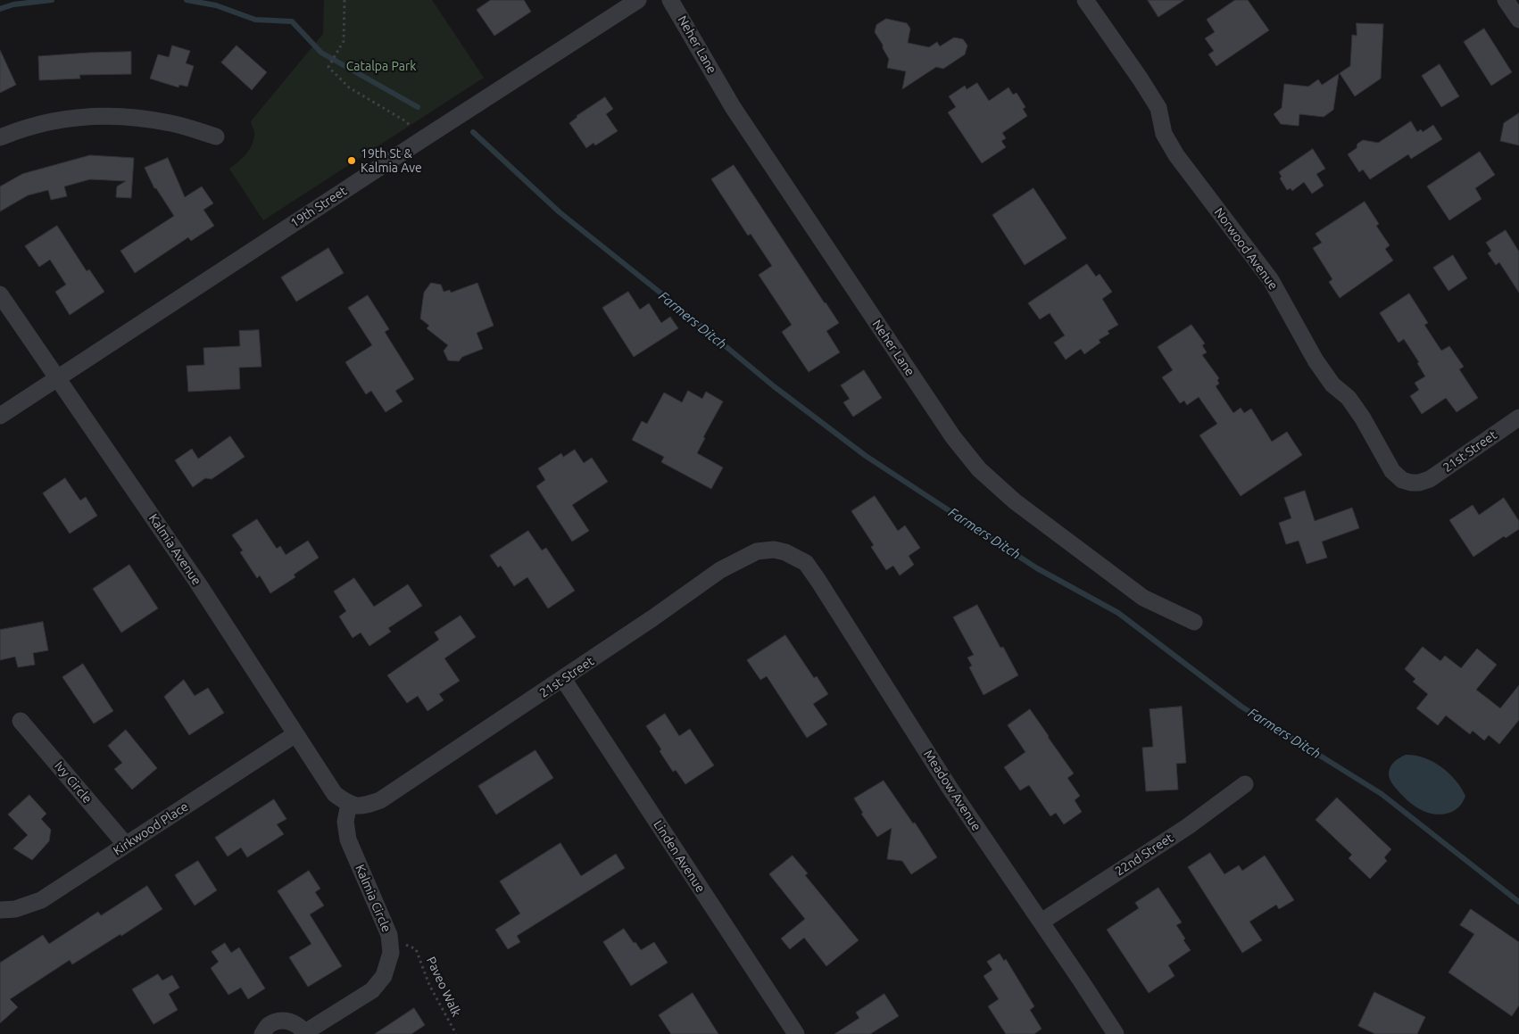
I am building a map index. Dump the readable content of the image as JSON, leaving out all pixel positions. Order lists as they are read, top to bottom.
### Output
{
  "streets": {
    "street": [
      "Neher Lane",
      "19th Street",
      "Norwood Avenue",
      "21st Street",
      "Kalmia Avenue",
      "Ivy Circle",
      "Meadow Avenue",
      "Kirkwood Place",
      "22nd Street",
      "Linden Avenue",
      "Kalmia Circle"
    ],
    "path": ["Paveo Walk"]
  },
  "crossings": [
    ["19th Street", "Kalmia Avenue"],
    ["Norwood Avenue", "21st Street"],
    ["21st Street", "Kalmia Avenue"],
    ["21st Street", "Meadow Avenue"],
    ["21st Street", "Linden Avenue"],
    ["21st Street", "Kalmia Circle"],
    ["Kalmia Avenue", "Kirkwood Place"],
    ["Kalmia Avenue", "Kalmia Circle"],
    ["Ivy Circle", "Kirkwood Place"],
    ["Meadow Avenue", "22nd Street"],
    ["Kalmia Circle", "Paveo Walk"]
  ],
  "water": ["Farmers Ditch"],
  "parks": ["Catalpa Park"],
  "places": ["19th St & Kalmia Ave"]
}
